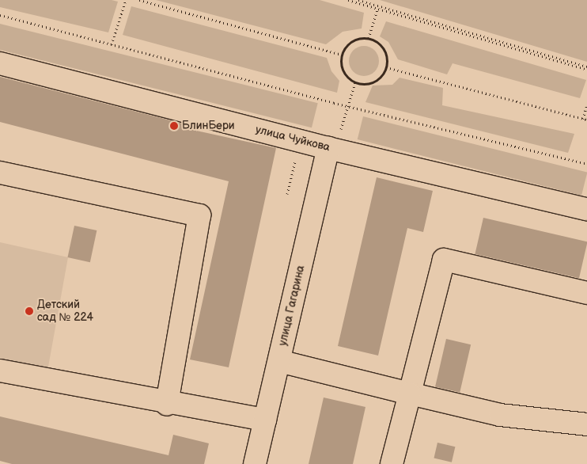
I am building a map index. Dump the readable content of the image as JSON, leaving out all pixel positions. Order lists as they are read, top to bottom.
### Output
{
  "streets": {
    "street": ["улица Чуйкова", "улица Гагарина"]
  },
  "crossings": [
    ["улица Чуйкова", "улица Гагарина"]
  ],
  "places": ["БлинБери", "Детский сад № 224"]
}
